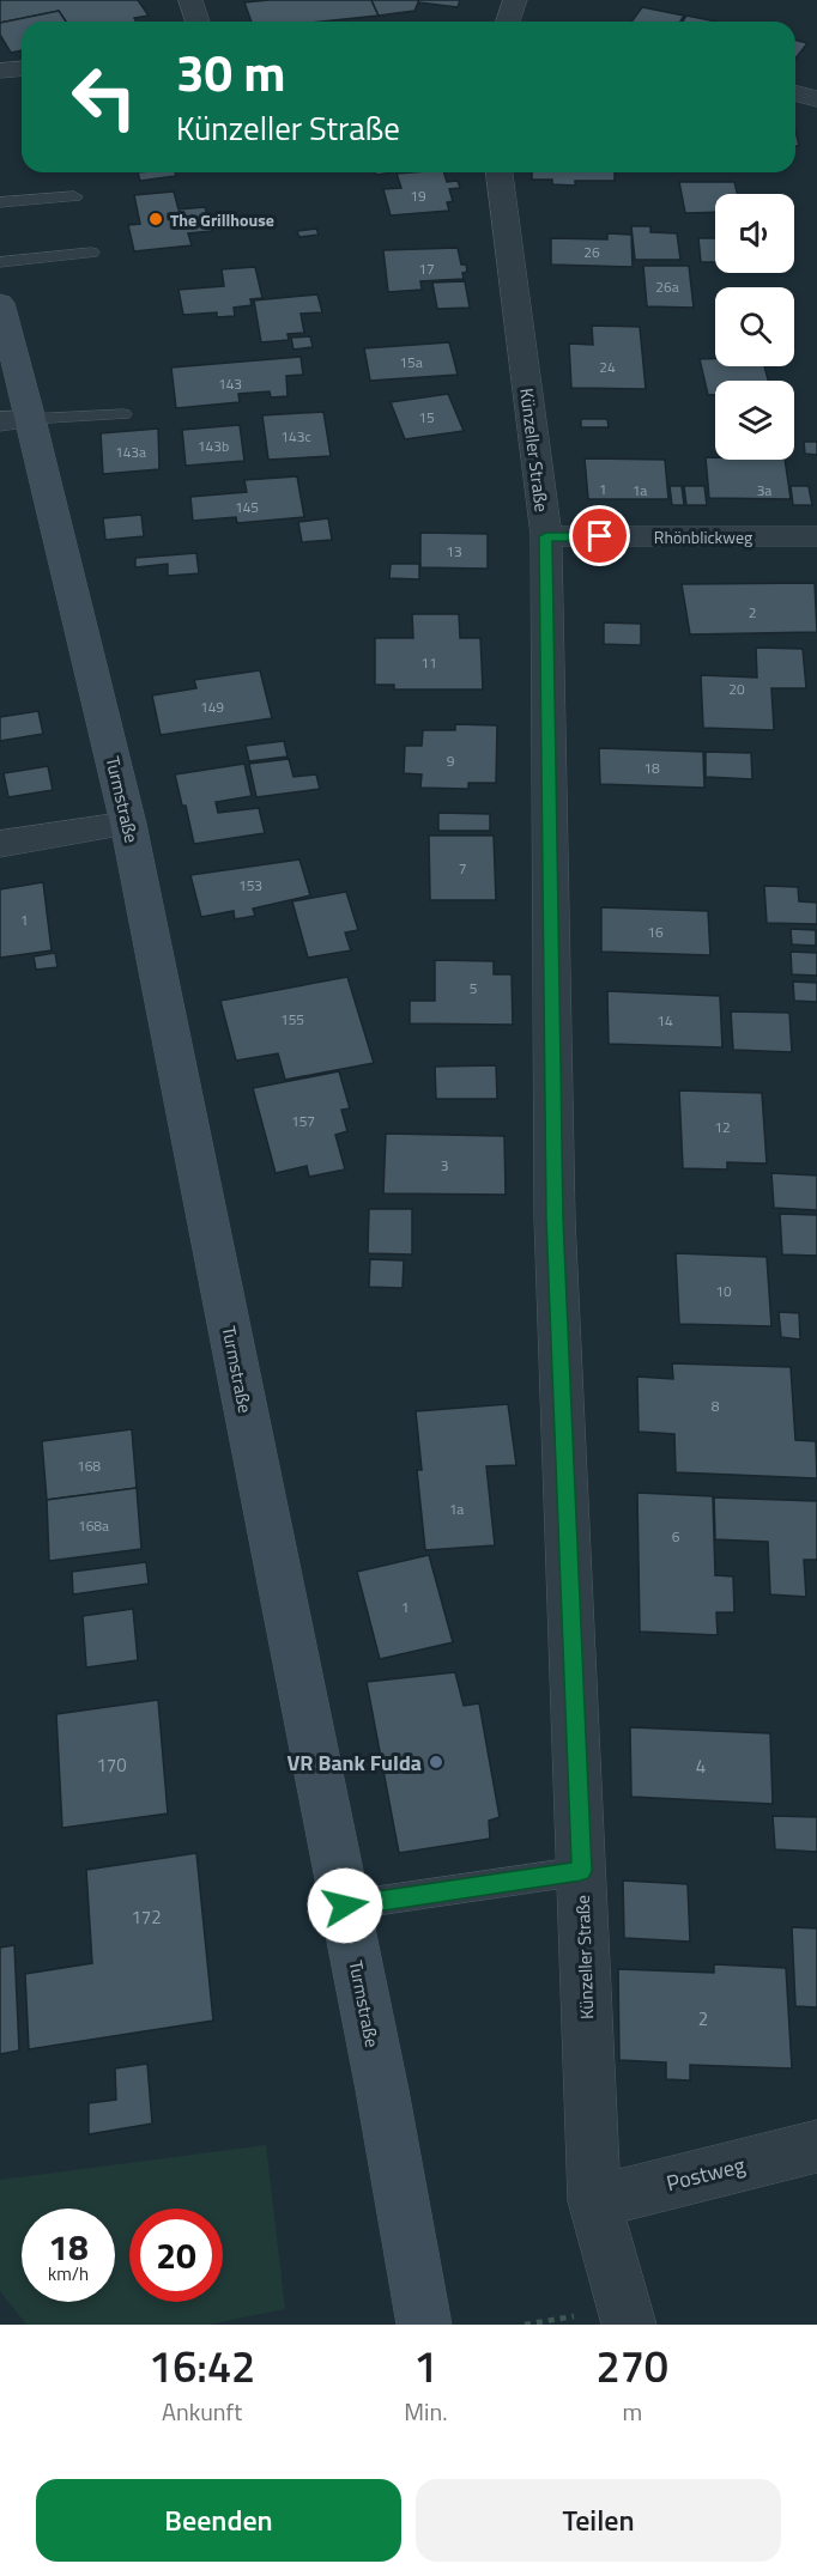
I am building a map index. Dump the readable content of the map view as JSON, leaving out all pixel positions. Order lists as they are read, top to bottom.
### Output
{
  "streets": {
    "main road": ["Turmstraße"],
    "street": ["Künzeller Straße", "Rhönblickweg", "Postweg"]
  },
  "crossings": [
    ["Künzeller Straße", "Rhönblickweg"],
    ["Künzeller Straße", "Postweg"]
  ],
  "places": ["The Grillhouse", "VR Bank Fulda"],
  "house_numbers": [
    "19",
    "26",
    "17",
    "26a",
    "15a",
    "24",
    "143",
    "15",
    "143c",
    "143b",
    "143a",
    "1",
    "1a",
    "3a",
    "145",
    "13",
    "2",
    "11",
    "20",
    "149",
    "9",
    "18",
    "7",
    "153",
    "1",
    "16",
    "5",
    "155",
    "14",
    "157",
    "12",
    "3",
    "10",
    "8",
    "168",
    "1a",
    "168a",
    "6",
    "1",
    "170",
    "4",
    "172",
    "2"
  ],
  "page": {
    "turn": ["30 m", "Künzeller Straße"],
    "speed": "18 km/h",
    "limit": "20",
    "eta": [
      "16:42",
      "Ankunft",
      "1",
      "Min.",
      "270",
      "m"
    ],
    "buttons": ["Beenden", "Teilen"]
  }
}
